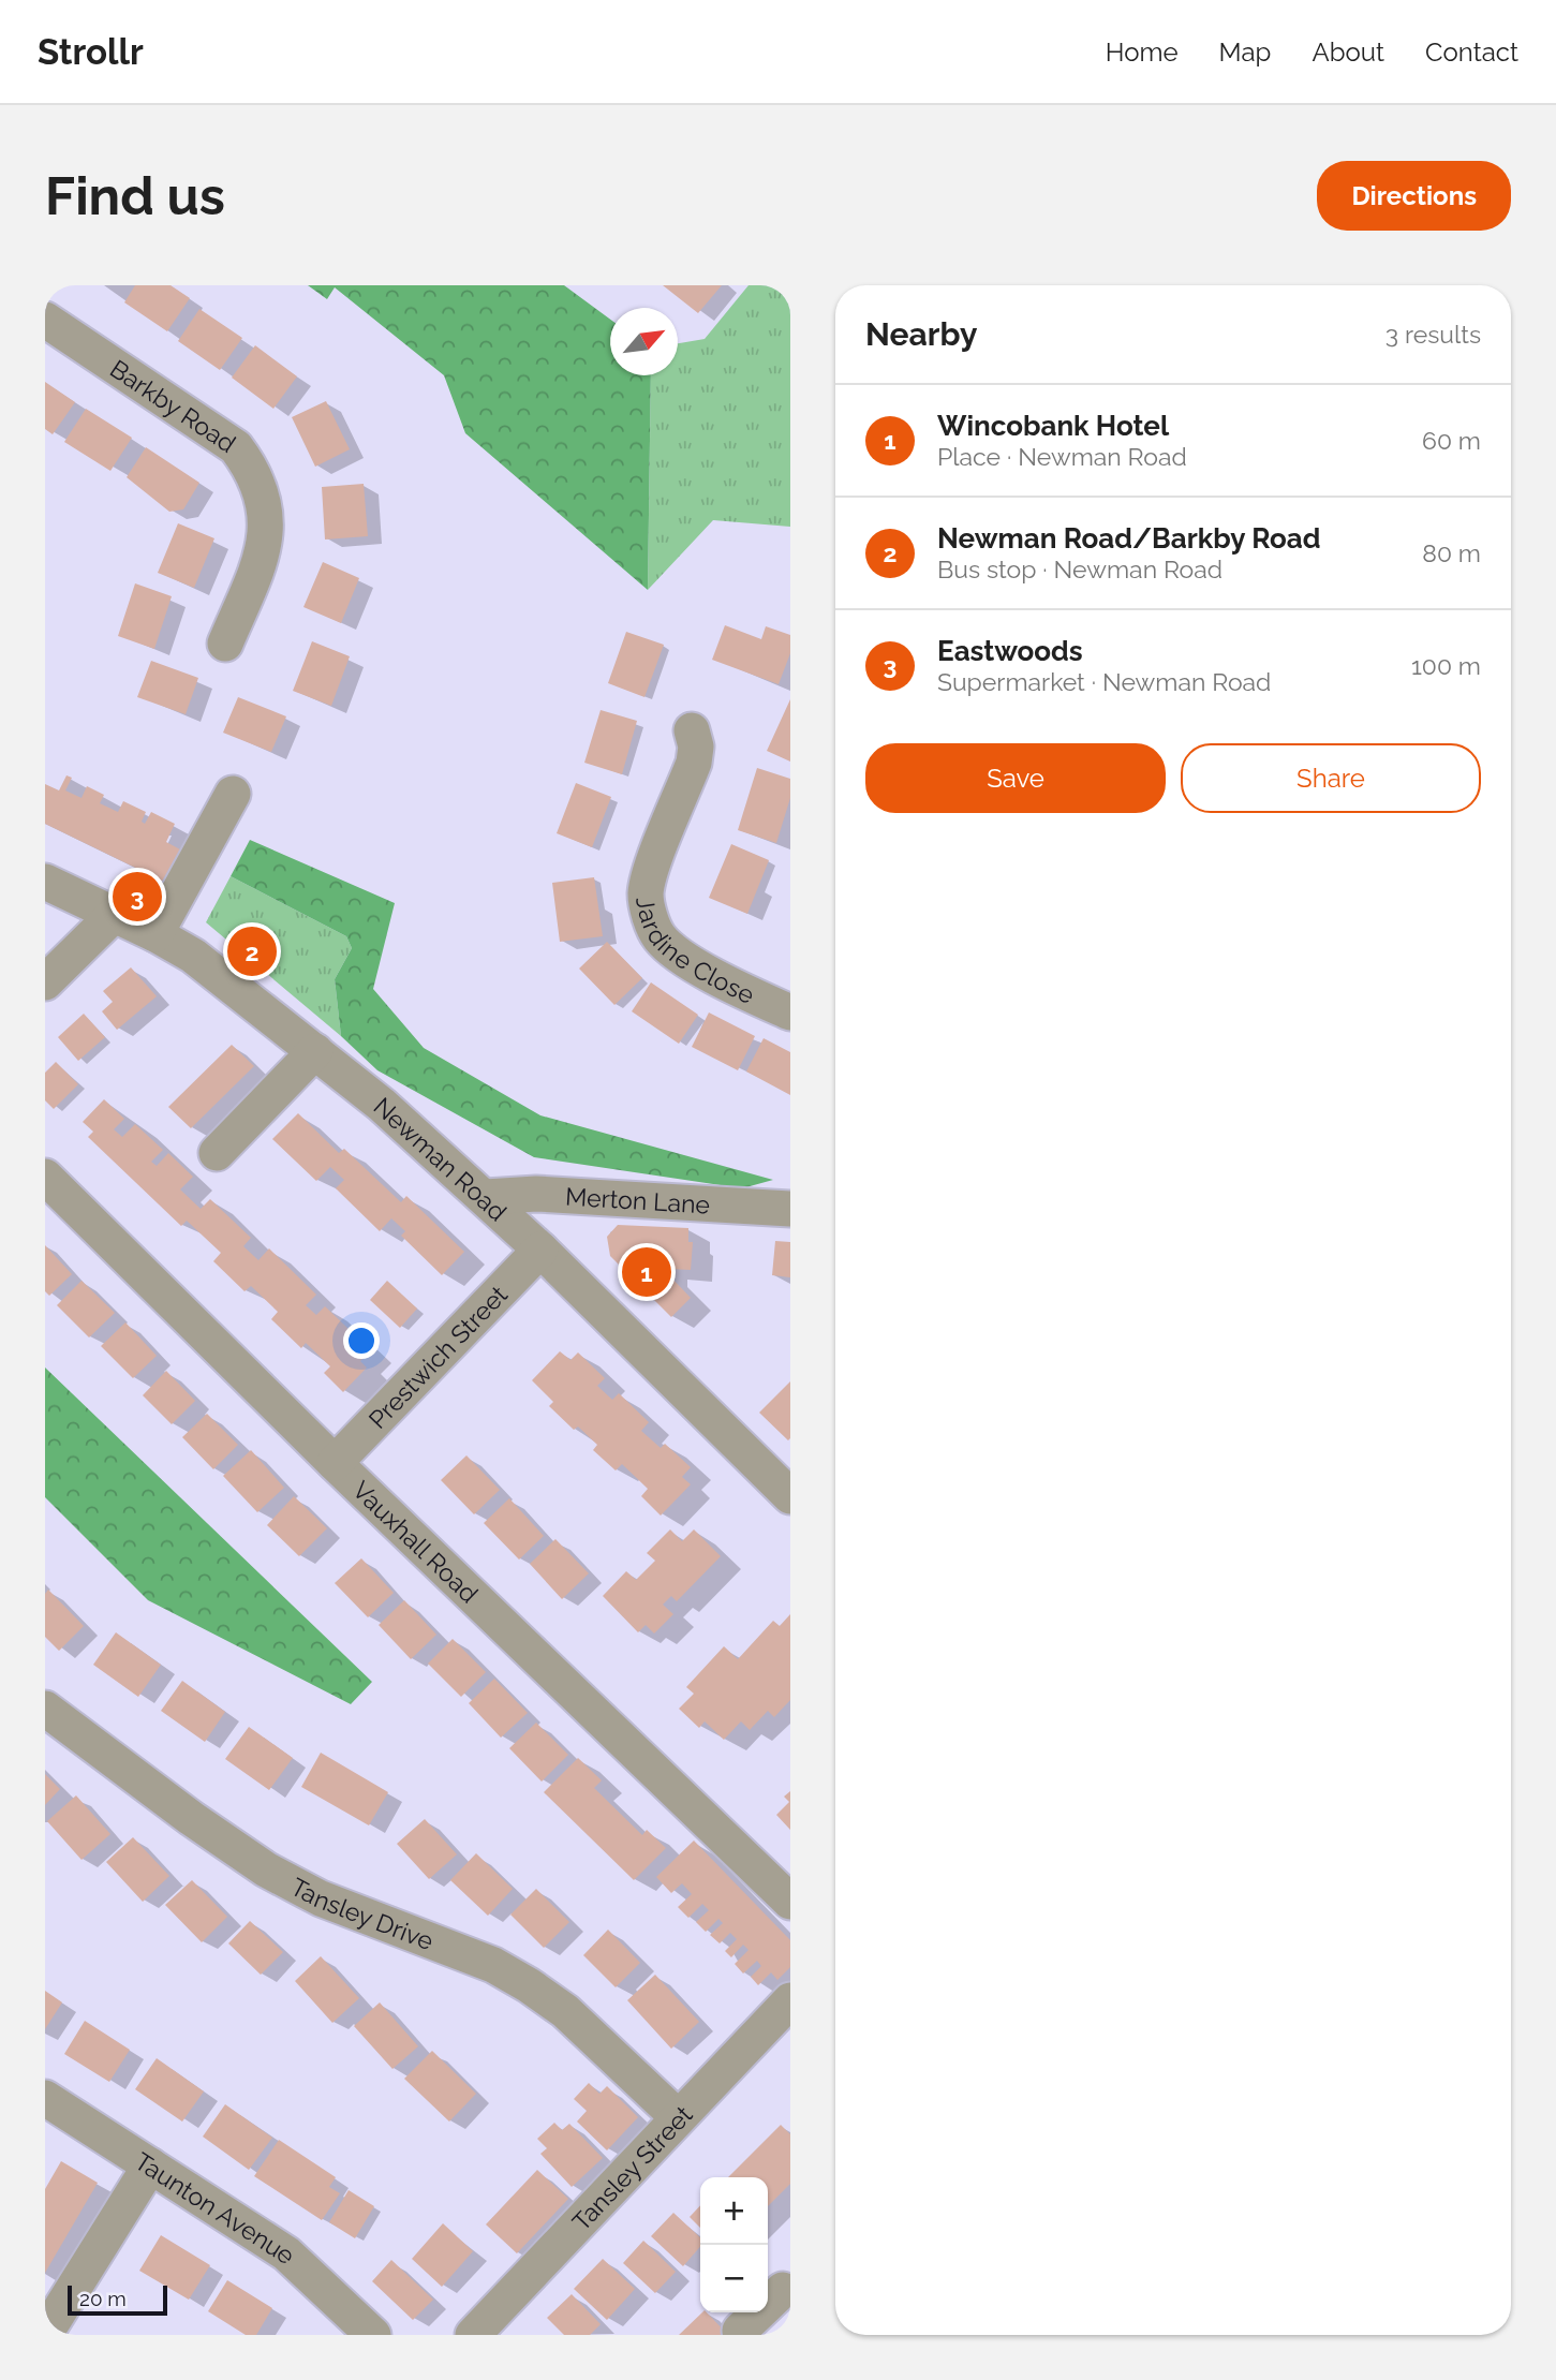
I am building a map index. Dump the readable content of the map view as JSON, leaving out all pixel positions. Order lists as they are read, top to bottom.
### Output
{
  "streets": {
    "street": [
      "Barkby Road",
      "Jardine Close",
      "Newman Road",
      "Merton Lane",
      "Prestwich Street",
      "Vauxhall Road",
      "Tansley Drive",
      "Tansley Street",
      "Taunton Avenue"
    ]
  },
  "crossings": [
    ["Newman Road", "Merton Lane"],
    ["Newman Road", "Prestwich Street"],
    ["Prestwich Street", "Vauxhall Road"],
    ["Tansley Drive", "Tansley Street"]
  ],
  "scale_bar": "20 m",
  "north": "top right",
  "page": {
    "header": "Strollr",
    "nav": [
      "Home",
      "Map",
      "About",
      "Contact"
    ],
    "buttons": [
      "Directions",
      ["Save", "Share"]
    ],
    "title": "Find us",
    "heading": ["Nearby", "3 results"],
    "list": [
      {
        "mark": "1",
        "name": "Wincobank Hotel",
        "note": "Place · Newman Road",
        "value": "60 m"
      },
      {
        "mark": "2",
        "name": "Newman Road/Barkby Road",
        "note": "Bus stop · Newman Road",
        "value": "80 m"
      },
      {
        "mark": "3",
        "name": "Eastwoods",
        "note": "Supermarket · Newman Road",
        "value": "100 m"
      }
    ],
    "pins": ["3", "2", "1"],
    "map_buttons": ["+", "−"],
    "scale": "20 m"
  }
}
